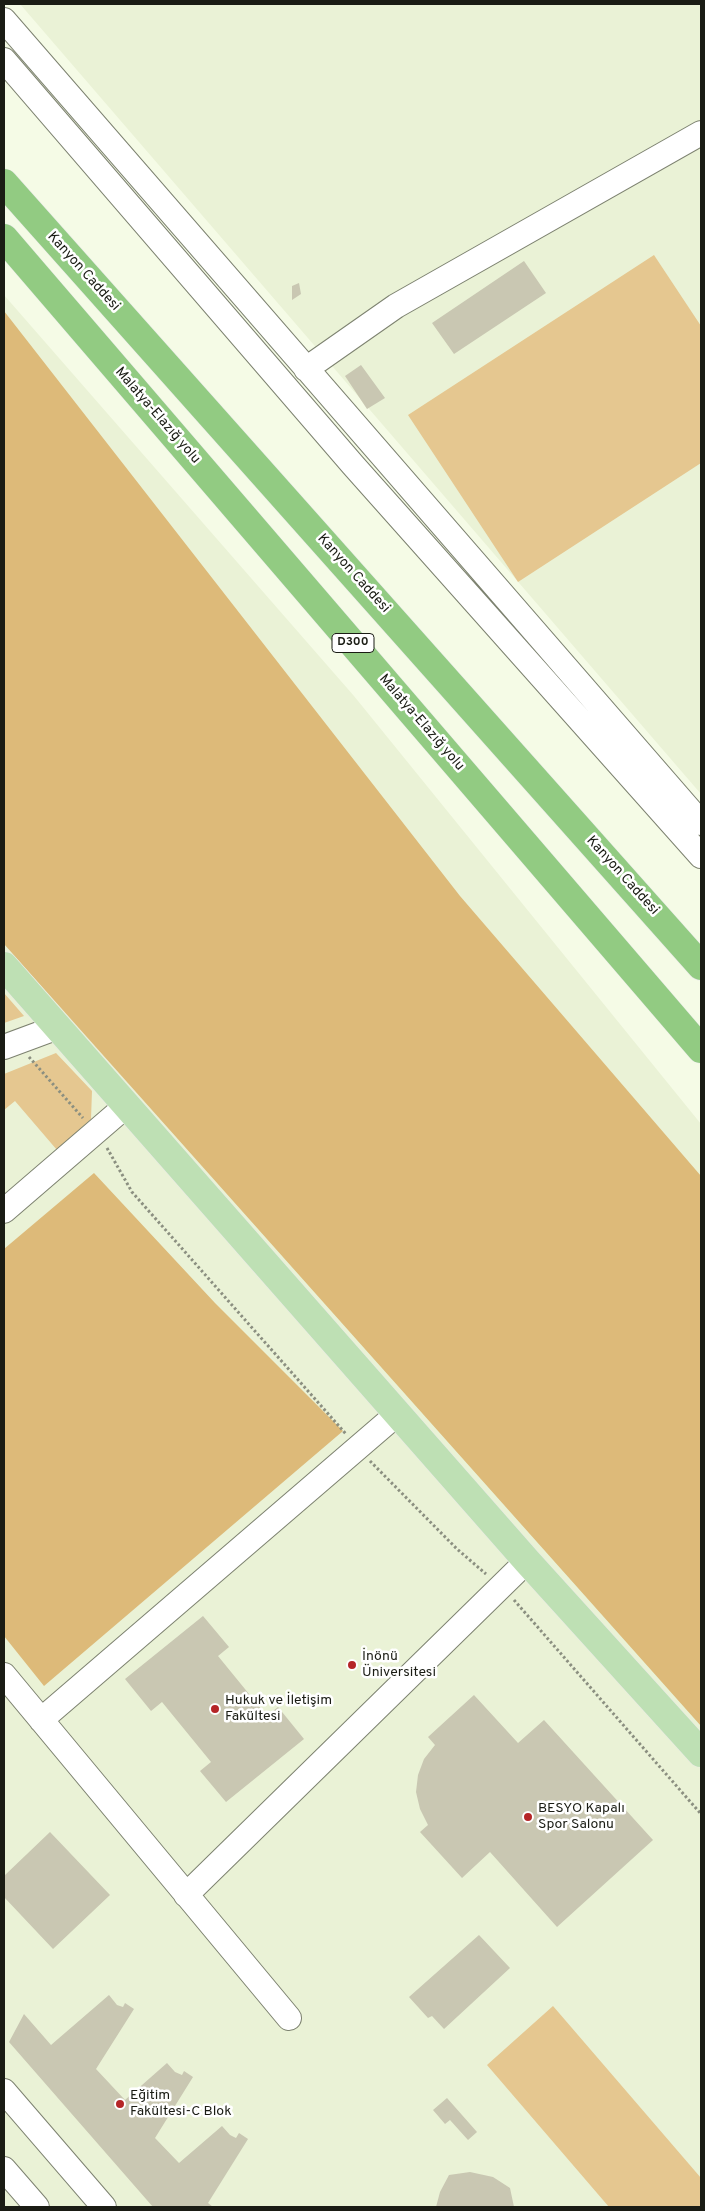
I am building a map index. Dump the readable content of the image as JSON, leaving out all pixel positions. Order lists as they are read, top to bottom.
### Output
{
  "streets": {
    "highway": ["Kanyon Caddesi", "Malatya-Elazığ yolu", "D300"]
  },
  "places": [
    "İnönü Üniversitesi",
    "Hukuk ve İletişim Fakültesi",
    "BESYO Kapalı Spor Salonu",
    "Eğitim Fakültesi-C Blok"
  ]
}
